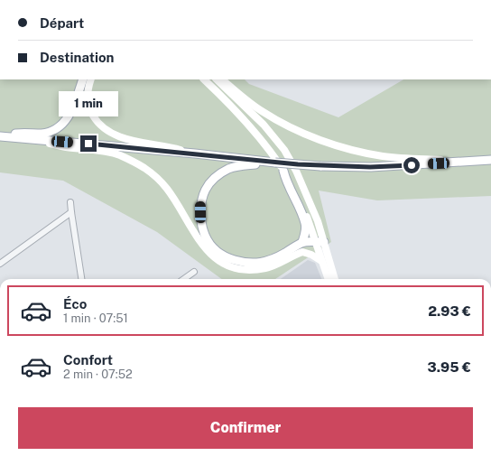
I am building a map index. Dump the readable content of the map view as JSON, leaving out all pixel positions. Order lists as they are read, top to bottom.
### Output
{
  "page": {
    "banner": ["Départ", "Destination"],
    "bubble": "1 min",
    "list": [
      {
        "name": "Éco",
        "note": "1 min · 07:51",
        "value": "2.93 €"
      },
      {
        "name": "Confort",
        "note": "2 min · 07:52",
        "value": "3.95 €"
      }
    ],
    "buttons": "Confirmer"
  }
}
